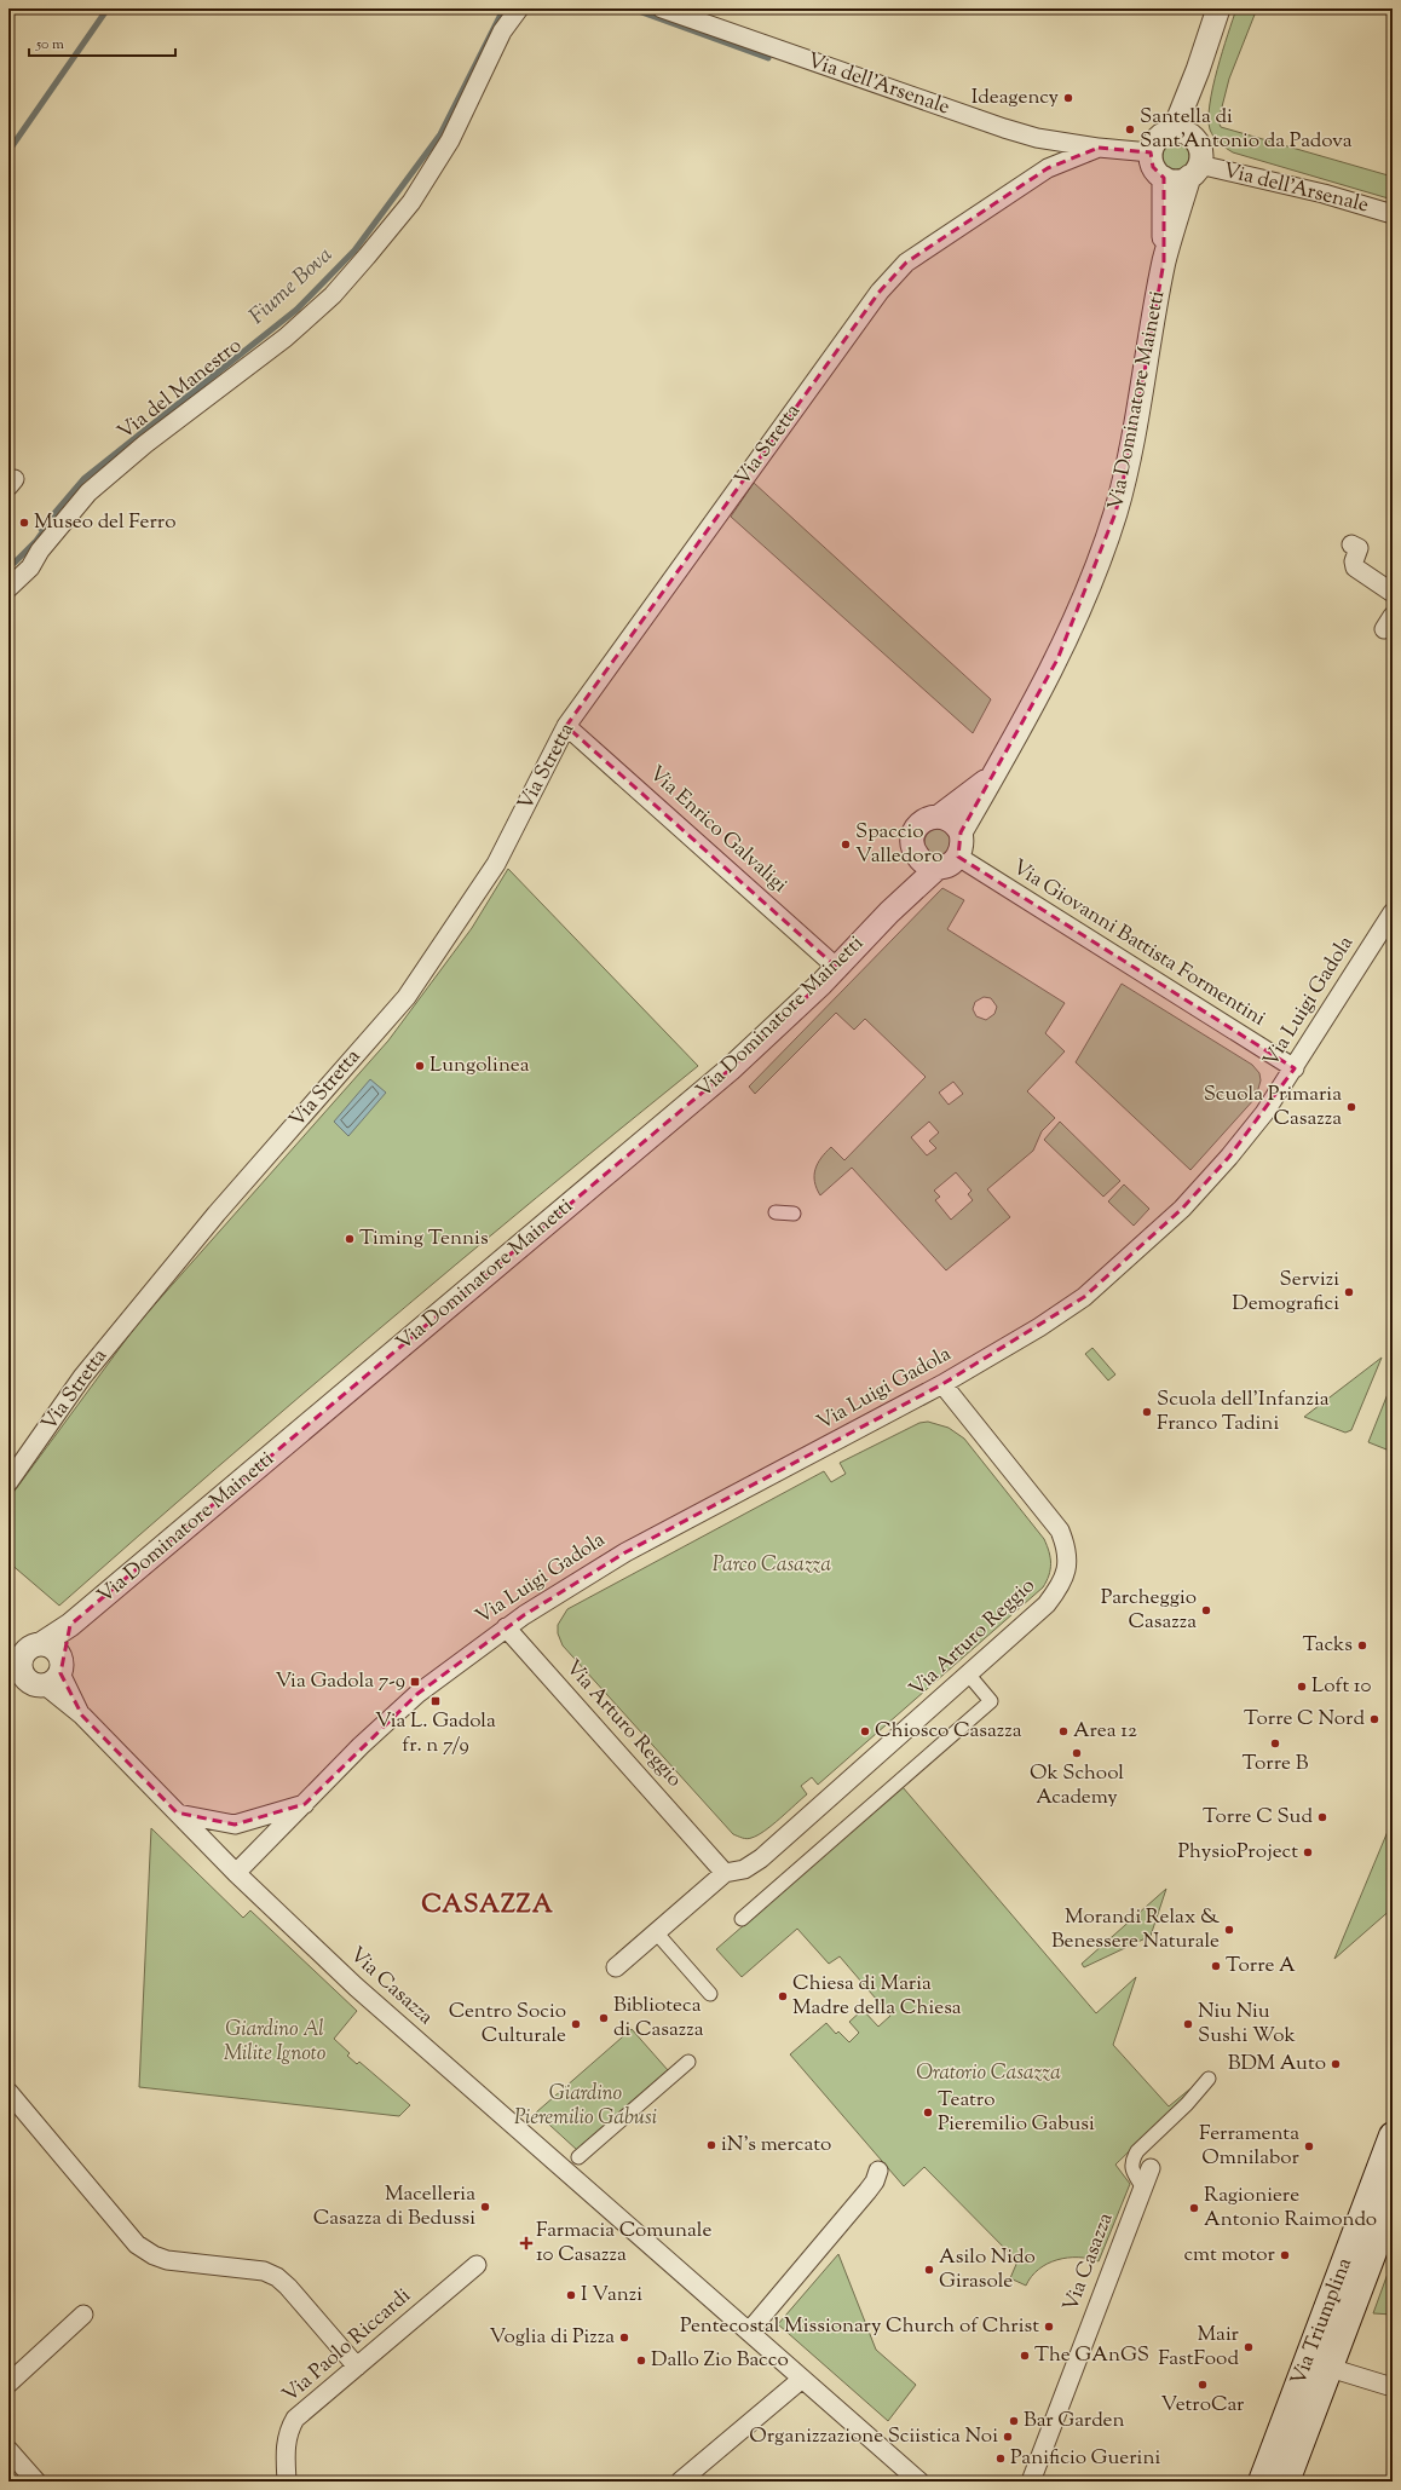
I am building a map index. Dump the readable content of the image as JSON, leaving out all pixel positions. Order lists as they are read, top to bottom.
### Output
{
  "streets": {
    "main road": ["Via Triumplina"],
    "street": [
      "Via dell'Arsenale",
      "Via del Manestro",
      "Via Dominatore Mainetti",
      "Via Stretta",
      "Via Enrico Galvaligi",
      "Via Giovanni Battista Formentini",
      "Via Luigi Gadola",
      "Via Arturo Reggio",
      "Via Casazza",
      "Via Paolo Riccardi"
    ]
  },
  "crossings": [
    ["Via dell'Arsenale", "Via Dominatore Mainetti"],
    ["Via dell'Arsenale", "Via Stretta"],
    ["Via Dominatore Mainetti", "Via Stretta"],
    ["Via Dominatore Mainetti", "Via Enrico Galvaligi"],
    ["Via Dominatore Mainetti", "Via Giovanni Battista Formentini"],
    ["Via Dominatore Mainetti", "Via Casazza"],
    ["Via Stretta", "Via Enrico Galvaligi"],
    ["Via Giovanni Battista Formentini", "Via Luigi Gadola"],
    ["Via Luigi Gadola", "Via Arturo Reggio"],
    ["Via Luigi Gadola", "Via Casazza"]
  ],
  "districts": ["CASAZZA"],
  "water": ["Fiume Bova"],
  "parks": [
    "Parco Casazza",
    "Giardino Al Milite Ignoto",
    "Oratorio Casazza",
    "Giardino Pieremilio Gabusi"
  ],
  "places": {
    "other": [
      "Ideagency",
      "Santella di Sant'Antonio da Padova",
      "Museo del Ferro",
      "Spaccio Valledoro",
      "Lungolinea",
      "Scuola Primaria Casazza",
      "Timing Tennis",
      "Servizi Demografici",
      "Scuola dell'Infanzia Franco Tadini",
      "Parcheggio Casazza",
      "Tacks",
      "Loft 10",
      "Torre C Nord",
      "Chiosco Casazza",
      "Area 12",
      "Torre B",
      "Ok School Academy",
      "Torre C Sud",
      "PhysioProject",
      "Morandi Relax & Benessere Naturale",
      "Torre A",
      "Chiesa di Maria Madre della Chiesa",
      "Biblioteca di Casazza",
      "Centro Socio Culturale",
      "Niu Niu Sushi Wok",
      "BDM Auto",
      "Teatro Pieremilio Gabusi",
      "iN's mercato",
      "Ferramenta Omnilabor",
      "Macelleria Casazza di Bedussi",
      "Ragioniere Antonio Raimondo",
      "cmt motor",
      "Asilo Nido Girasole",
      "I Vanzi",
      "Pentecostal Missionary Church of Christ",
      "Voglia di Pizza",
      "Mair FastFood",
      "The GAnGS",
      "Dallo Zio Bacco",
      "VetroCar",
      "Bar Garden",
      "Organizzazione Sciistica Noi",
      "Panificio Guerini"
    ],
    "transit": ["Via Gadola 7-9", "Via L. Gadola fr. n 7/9"],
    "health": ["Farmacia Comunale 10 Casazza"]
  },
  "scale_bar": "50 m"
}
